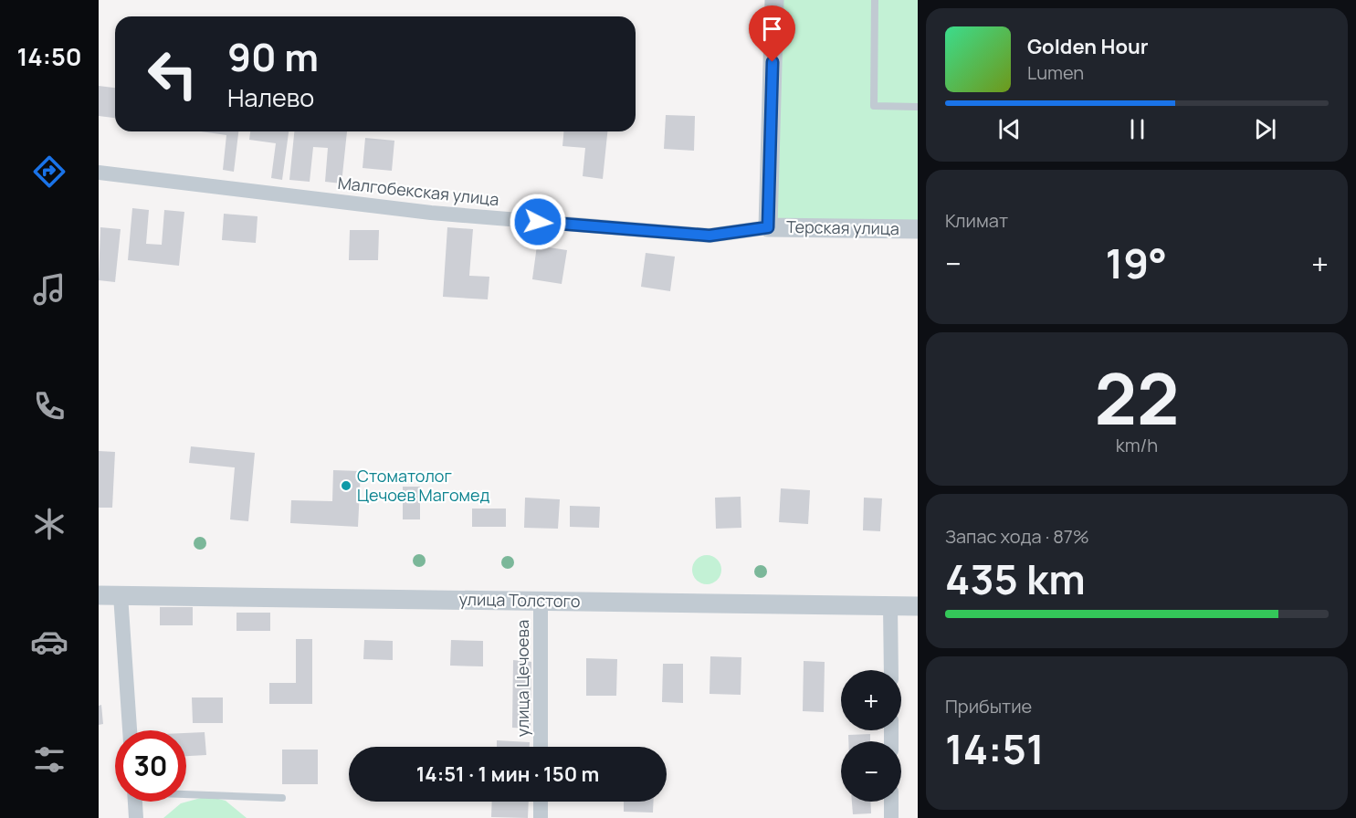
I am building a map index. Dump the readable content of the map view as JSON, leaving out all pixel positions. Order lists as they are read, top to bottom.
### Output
{
  "streets": {
    "street": [
      "Малгобекская улица",
      "Терская улица",
      "улица Толстого",
      "улица Цечоева"
    ]
  },
  "crossings": [
    ["Малгобекская улица", "Терская улица"],
    ["улица Толстого", "улица Цечоева"]
  ],
  "places": ["Стоматолог Цечоев Магомед"],
  "page": {
    "tabs": "14:50",
    "turn": ["90 m", "Налево"],
    "song": ["Golden Hour", "Lumen"],
    "tile": [
      "Климат",
      ["22", "km/h"],
      ["Запас хода · 87%", "435 km"],
      ["Прибытие", "14:51"]
    ],
    "heat": ["−", "19°", "+"],
    "map_buttons": ["+", "−"],
    "limit": "30",
    "trip": "14:51 · 1 мин · 150 m"
  }
}
